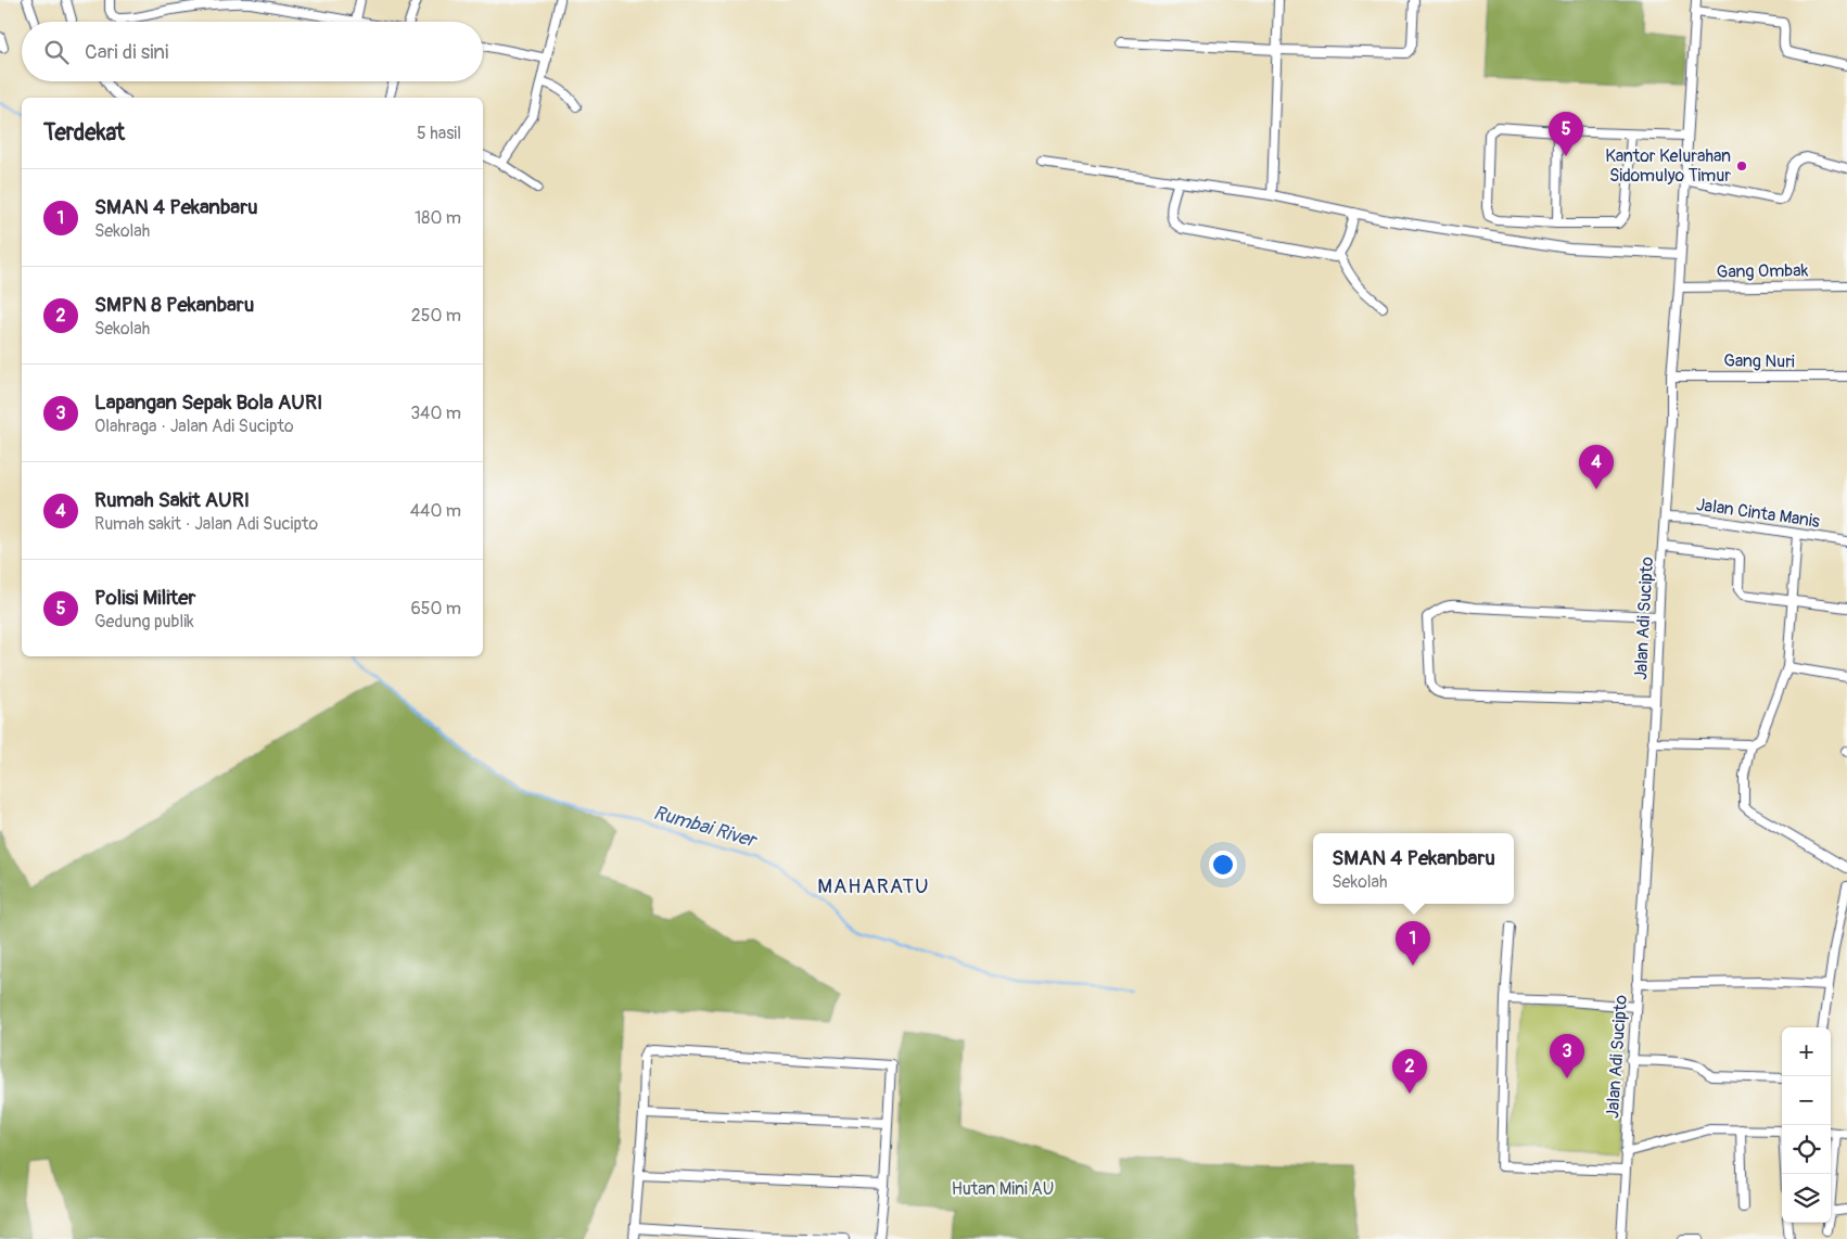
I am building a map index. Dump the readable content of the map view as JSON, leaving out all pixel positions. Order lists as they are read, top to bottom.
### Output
{
  "streets": {
    "street": [
      "Gang Ombak",
      "Gang Nuri",
      "Jalan Cinta Manis",
      "Jalan Adi Sucipto"
    ]
  },
  "crossings": [
    ["Gang Ombak", "Jalan Adi Sucipto"],
    ["Gang Nuri", "Jalan Adi Sucipto"],
    ["Jalan Cinta Manis", "Jalan Adi Sucipto"]
  ],
  "districts": ["MAHARATU"],
  "water": ["Rumbai River"],
  "parks": ["Hutan Mini AU"],
  "places": ["Kantor Kelurahan Sidomulyo Timur"],
  "page": {
    "search": "Cari di sini",
    "heading": ["Terdekat", "5 hasil"],
    "pins": [
      "5",
      "4",
      "1",
      "3",
      "2"
    ],
    "list": [
      {
        "mark": "1",
        "name": "SMAN 4 Pekanbaru",
        "note": "Sekolah",
        "value": "180 m"
      },
      {
        "mark": "2",
        "name": "SMPN 8 Pekanbaru",
        "note": "Sekolah",
        "value": "250 m"
      },
      {
        "mark": "3",
        "name": "Lapangan Sepak Bola AURI",
        "note": "Olahraga · Jalan Adi Sucipto",
        "value": "340 m"
      },
      {
        "mark": "4",
        "name": "Rumah Sakit AURI",
        "note": "Rumah sakit · Jalan Adi Sucipto",
        "value": "440 m"
      },
      {
        "mark": "5",
        "name": "Polisi Militer",
        "note": "Gedung publik",
        "value": "650 m"
      }
    ],
    "popup": ["SMAN 4 Pekanbaru", "Sekolah"],
    "map_buttons": ["+", "−"]
  }
}
